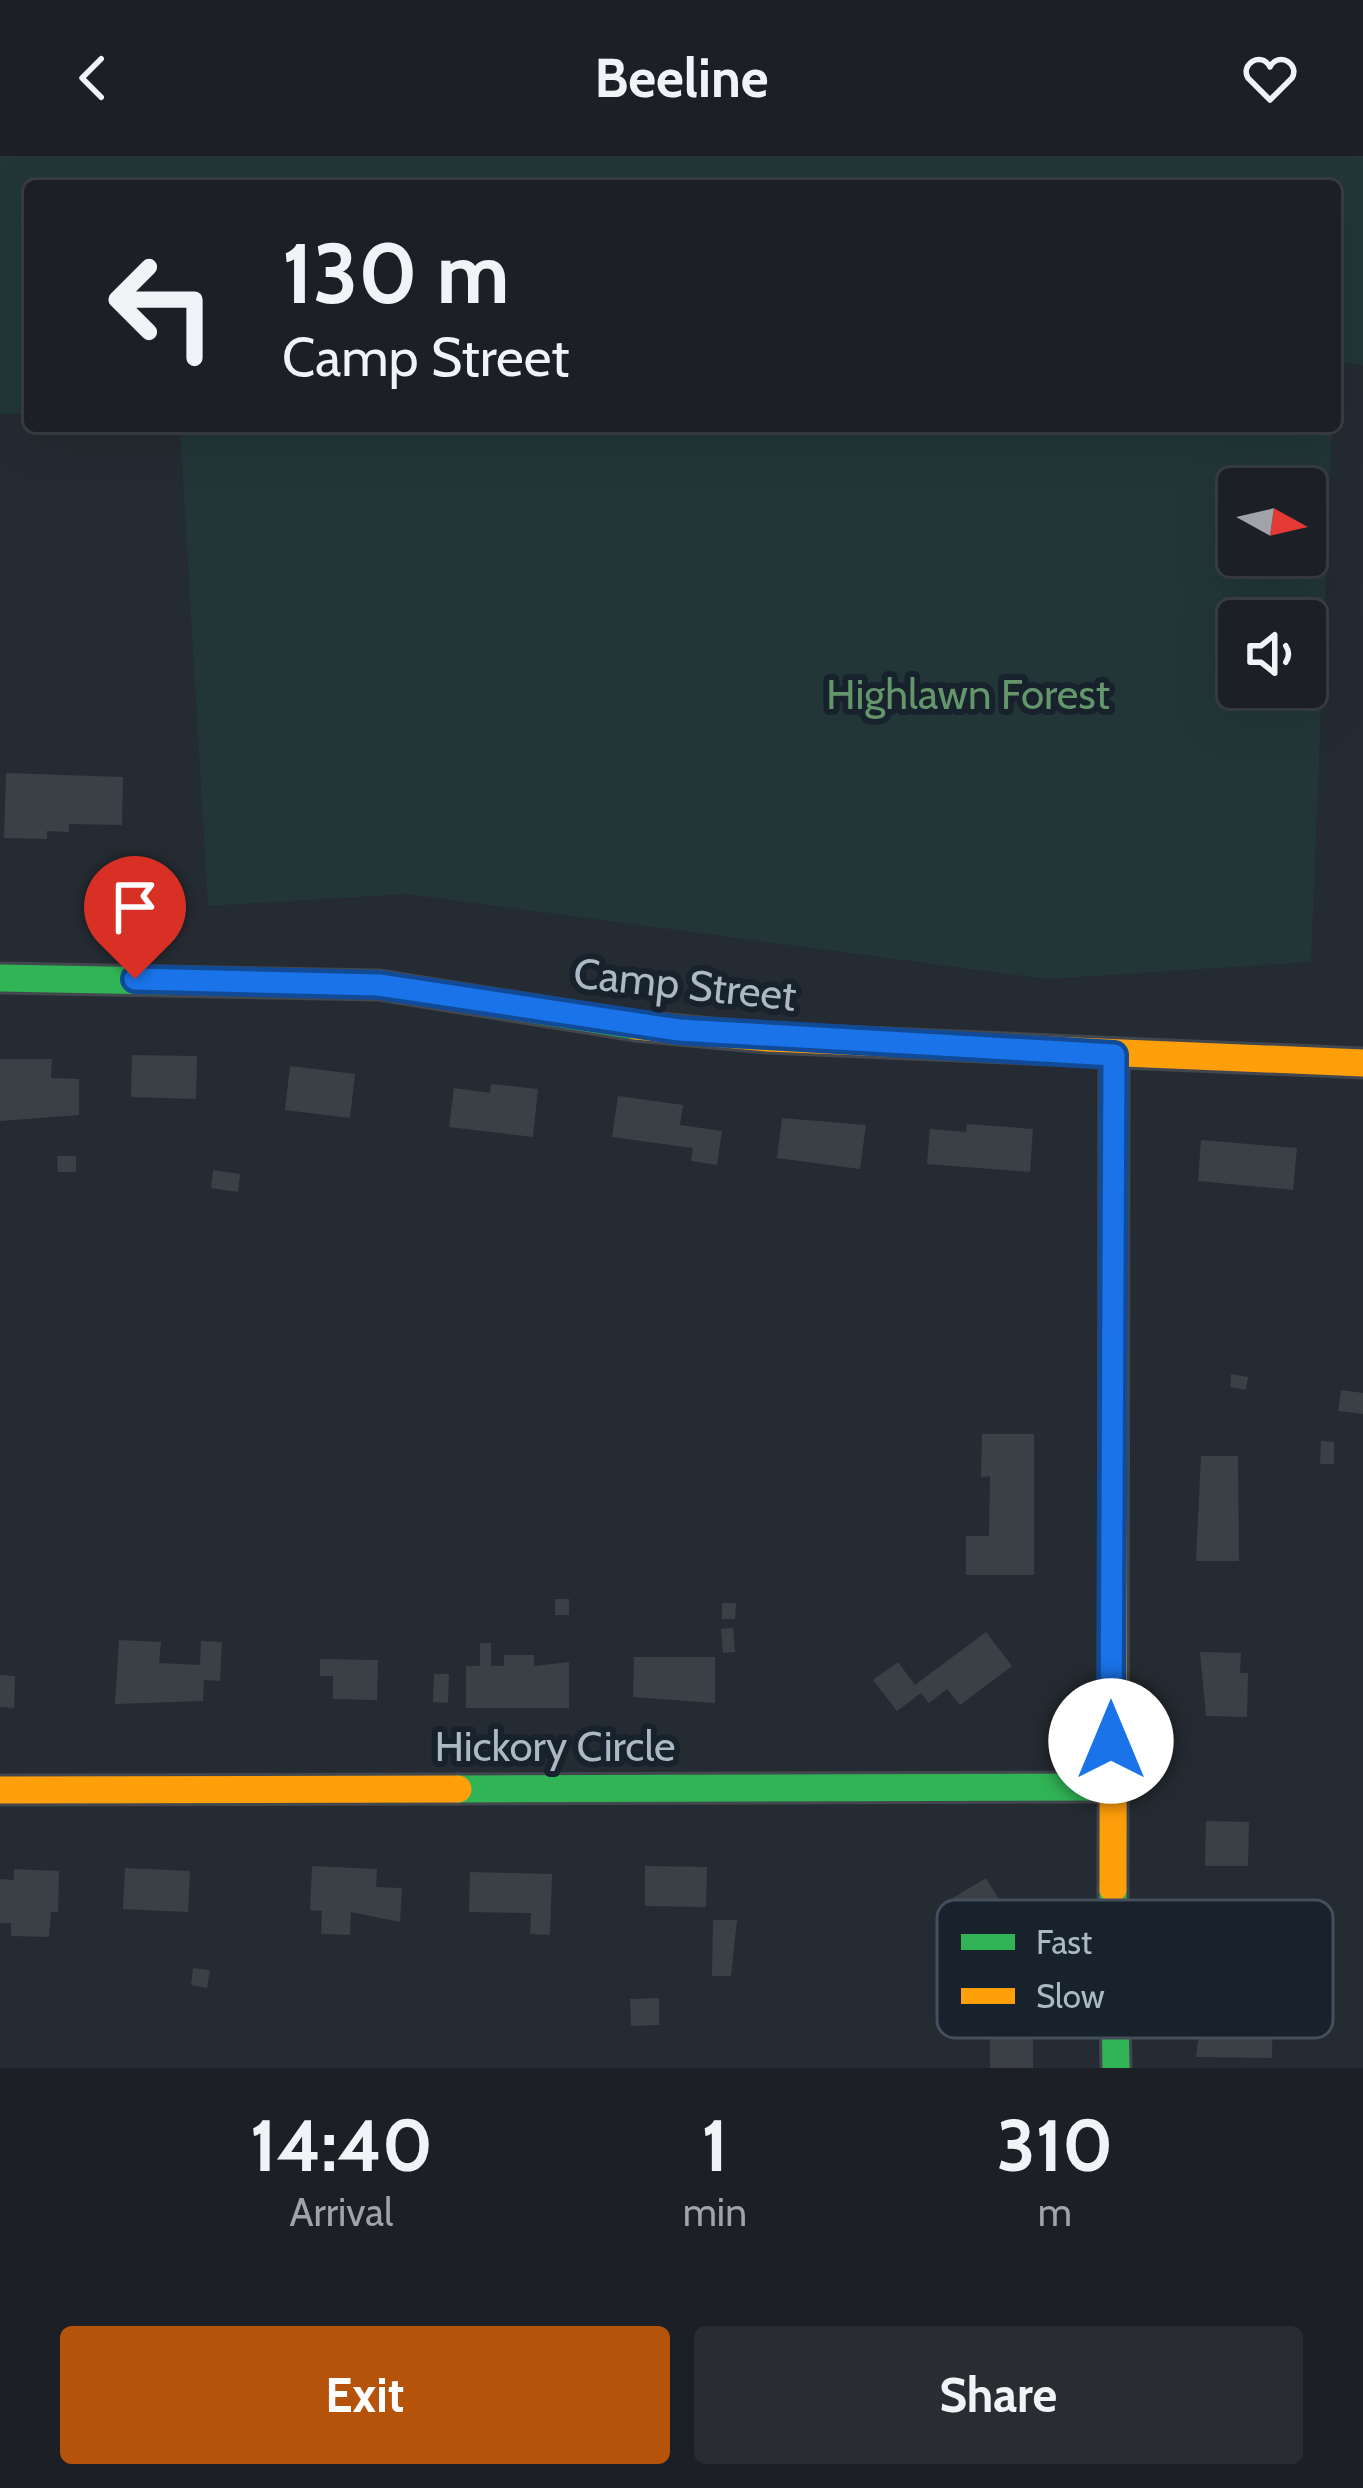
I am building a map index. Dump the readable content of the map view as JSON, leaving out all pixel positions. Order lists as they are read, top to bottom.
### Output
{
  "streets": {
    "street": ["Camp Street", "Hickory Circle"]
  },
  "parks": ["Highlawn Forest"],
  "legend": ["Fast", "Slow"],
  "north": "right",
  "page": {
    "header": "Beeline",
    "turn": ["130 m", "Camp Street"],
    "eta": [
      "14:40",
      "Arrival",
      "1",
      "min",
      "310",
      "m"
    ],
    "buttons": ["Exit", "Share"]
  }
}
